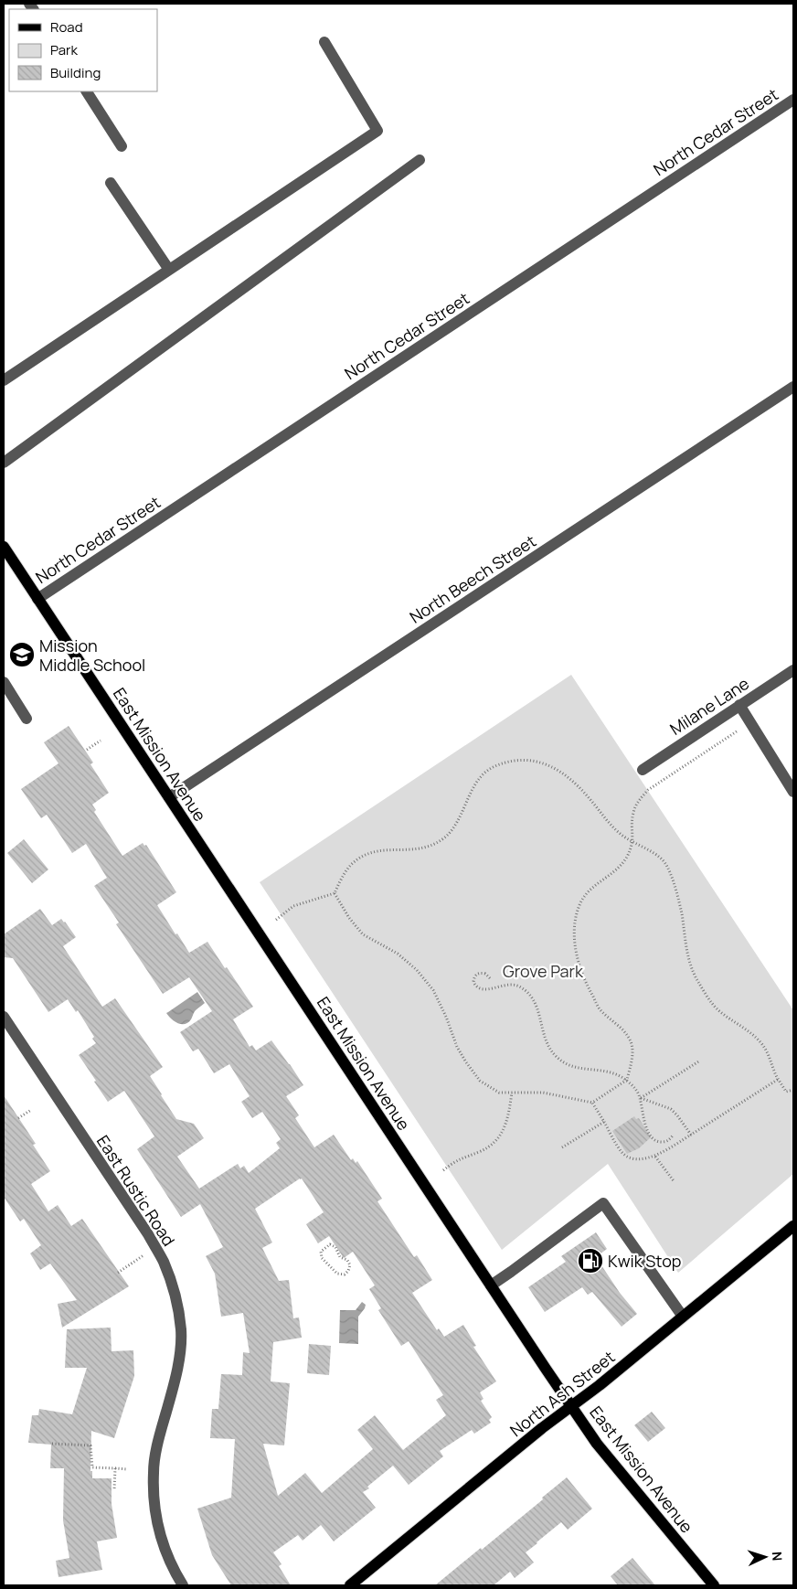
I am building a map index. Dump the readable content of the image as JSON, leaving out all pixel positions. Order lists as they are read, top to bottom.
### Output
{
  "streets": {
    "main road": ["East Mission Avenue", "North Ash Street"],
    "street": [
      "North Cedar Street",
      "North Beech Street",
      "Milane Lane",
      "East Rustic Road"
    ]
  },
  "crossings": [
    ["North Cedar Street", "East Mission Avenue"],
    ["North Beech Street", "East Mission Avenue"],
    ["East Mission Avenue", "North Ash Street"]
  ],
  "parks": ["Grove Park"],
  "places": {
    "school or university": ["Mission Middle School"],
    "fuel station": ["Kwik Stop"]
  },
  "legend": ["Road", "Park", "Building"],
  "north": "right"
}
